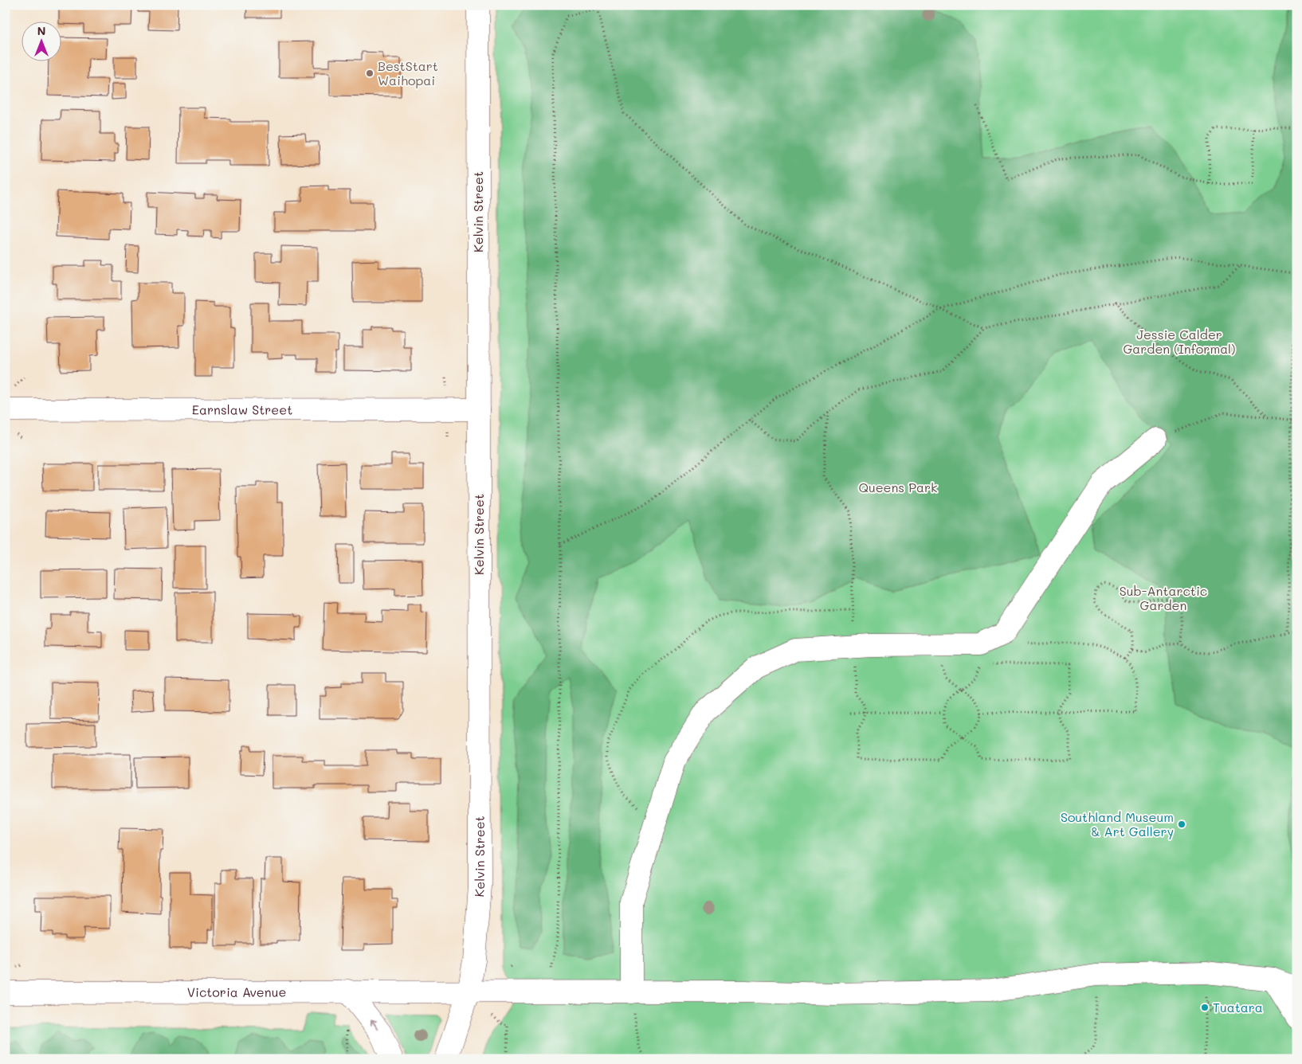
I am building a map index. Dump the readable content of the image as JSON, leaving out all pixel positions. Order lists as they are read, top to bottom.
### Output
{
  "streets": {
    "main road": ["Kelvin Street", "Earnslaw Street", "Victoria Avenue"]
  },
  "crossings": [
    ["Kelvin Street", "Earnslaw Street"],
    ["Kelvin Street", "Victoria Avenue"]
  ],
  "parks": ["Jessie Calder Garden (Informal)", "Queens Park", "Sub-Antarctic Garden"],
  "places": ["BestStart Waihopai", "Southland Museum & Art Gallery", "Tuatara"],
  "north": "top"
}
